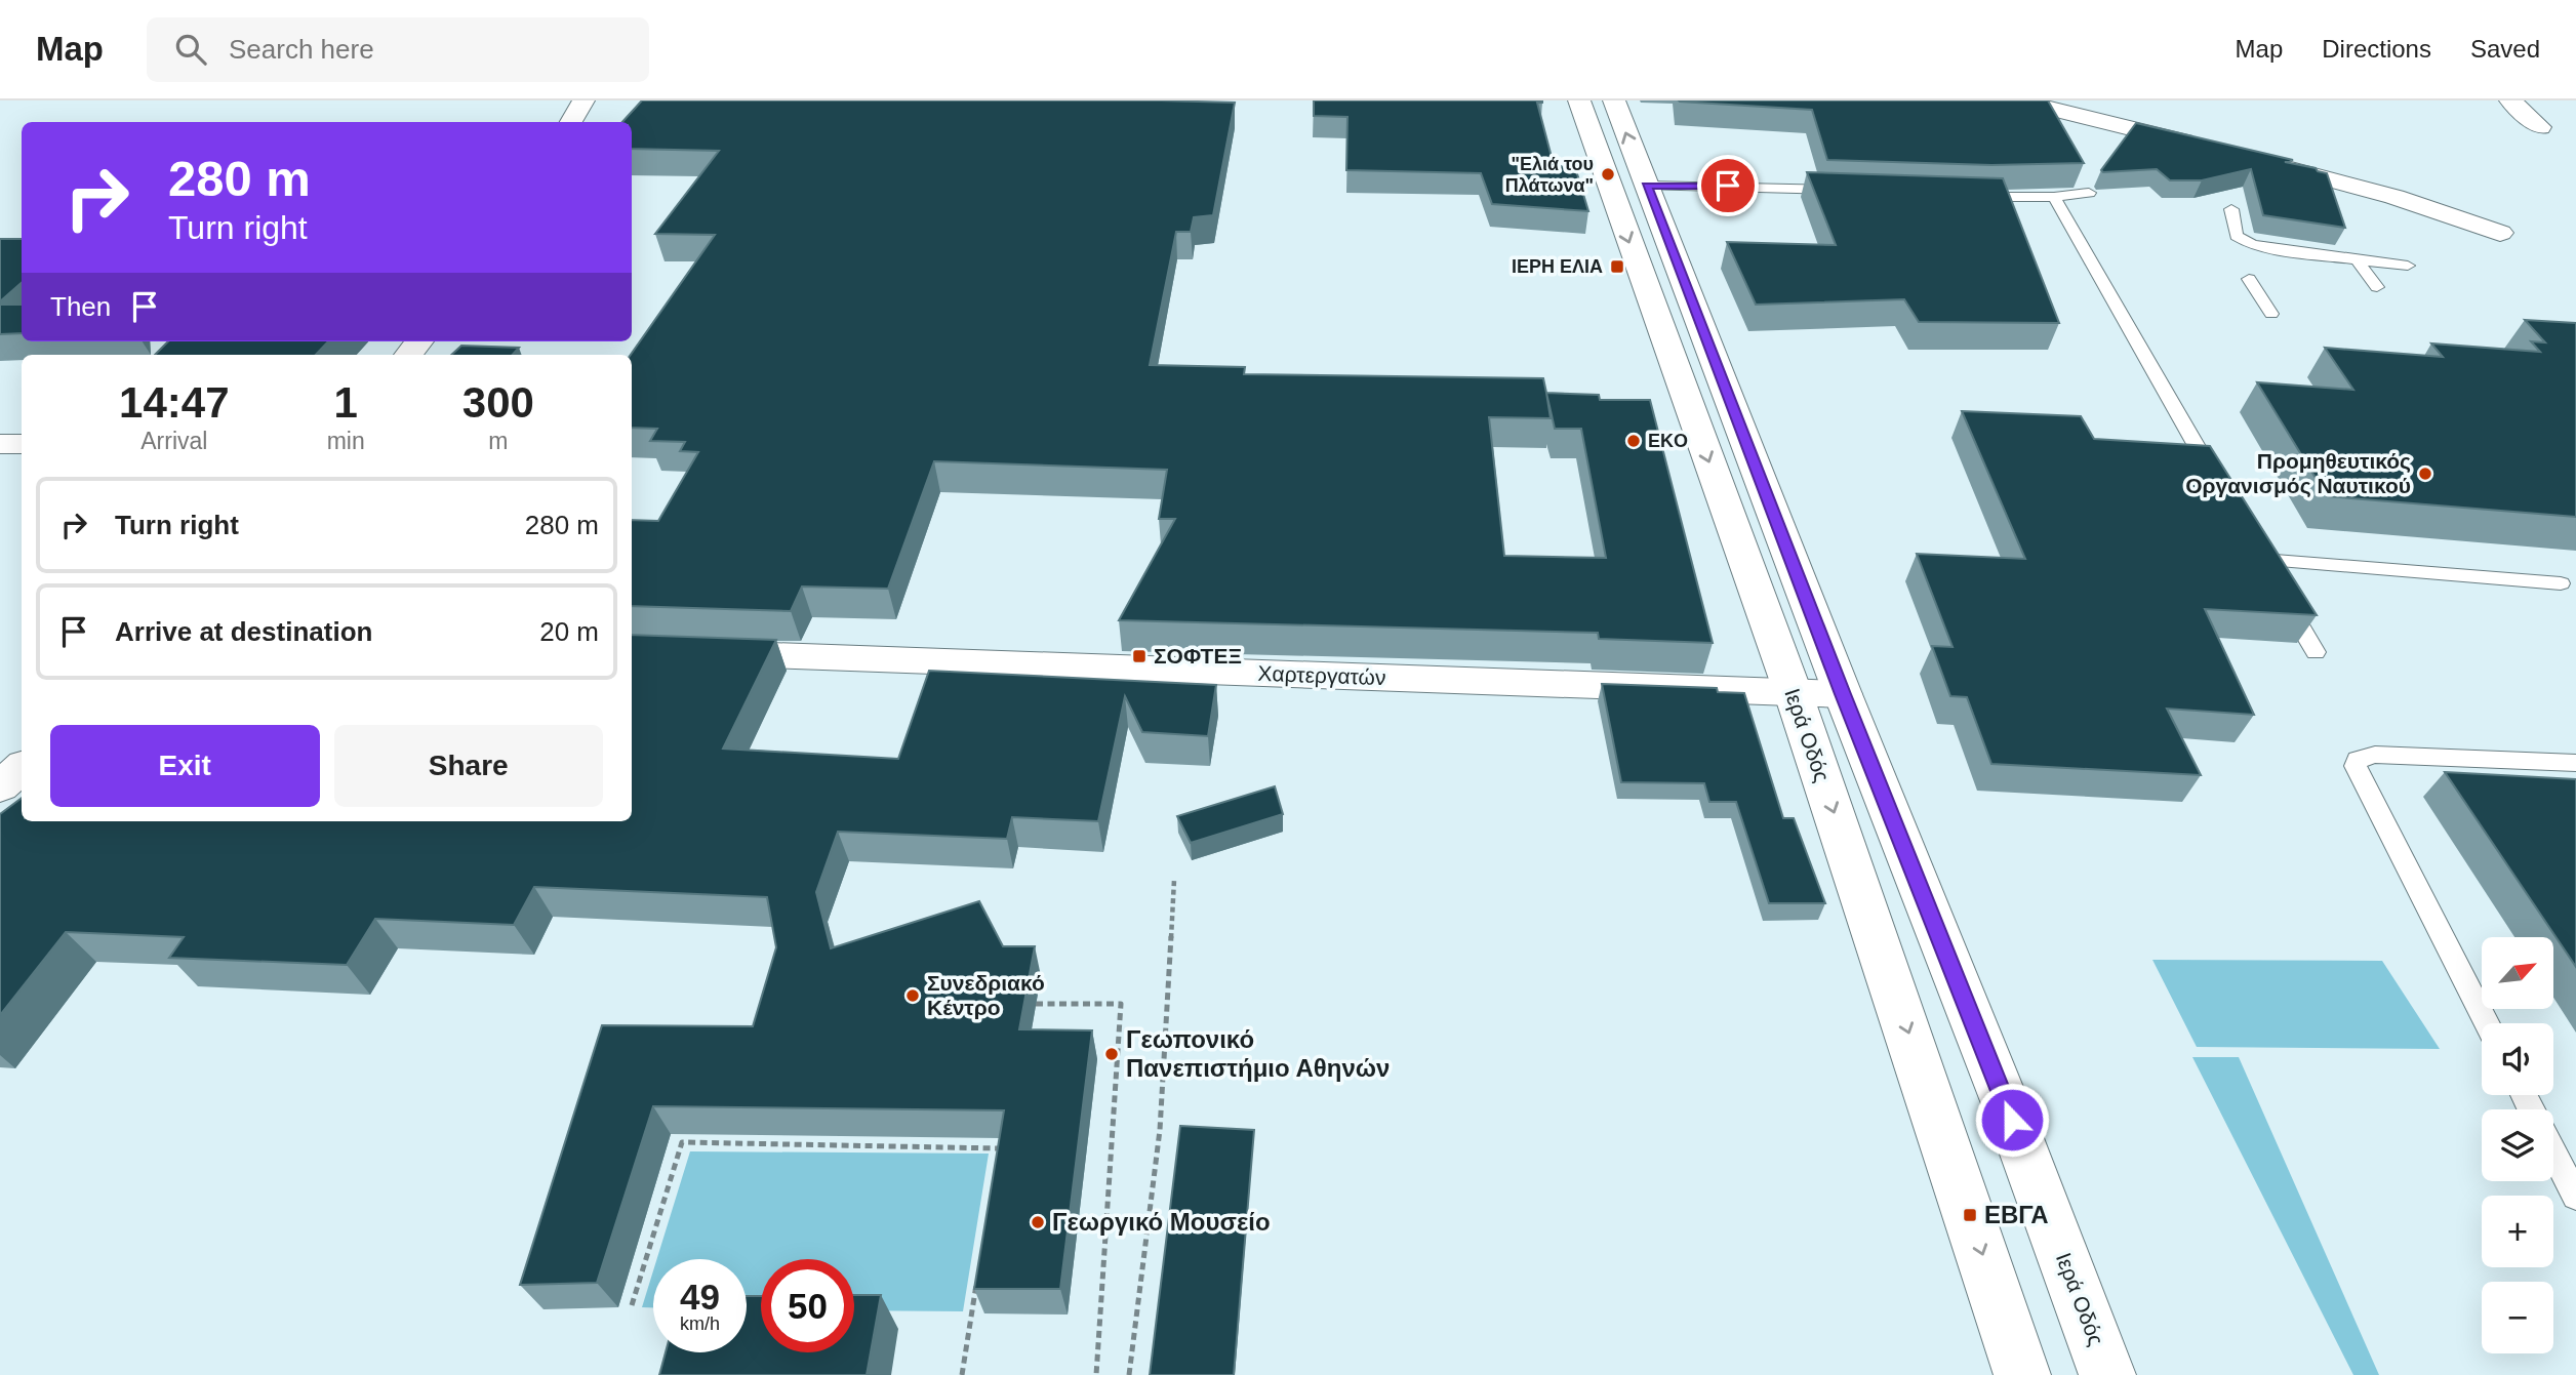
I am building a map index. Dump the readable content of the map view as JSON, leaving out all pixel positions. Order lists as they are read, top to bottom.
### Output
{
  "streets": {
    "main road": ["Χαρτεργατών", "Ιερά Οδός"]
  },
  "crossings": [
    ["Χαρτεργατών", "Ιερά Οδός"]
  ],
  "places": {
    "other": [
      "\"Ελιά του Πλάτωνα\"",
      "EKO",
      "Προμηθευτικός Οργανισμός Ναυτικού",
      "Συνεδριακό Κέντρο",
      "Γεωπονικό Πανεπιστήμιο Αθηνών",
      "Γεωργικό Μουσείο"
    ],
    "transit": ["ΙΕΡΗ ΕΛΙΑ", "ΣΟΦΤΕΞ", "ΕΒΓΑ"]
  },
  "north": "top right",
  "page": {
    "header": "Map",
    "search": "Search here",
    "nav": ["Map", "Directions", "Saved"],
    "turn": ["280 m", "Turn right"],
    "then": "Then",
    "eta": [
      "14:47",
      "Arrival",
      "1",
      "min",
      "300",
      "m"
    ],
    "list": [
      {
        "name": "Turn right",
        "value": "280 m"
      },
      {
        "name": "Arrive at destination",
        "value": "20 m"
      }
    ],
    "buttons": ["Exit", "Share"],
    "map_buttons": ["+", "−"],
    "speed": "49 km/h",
    "limit": "50"
  }
}
